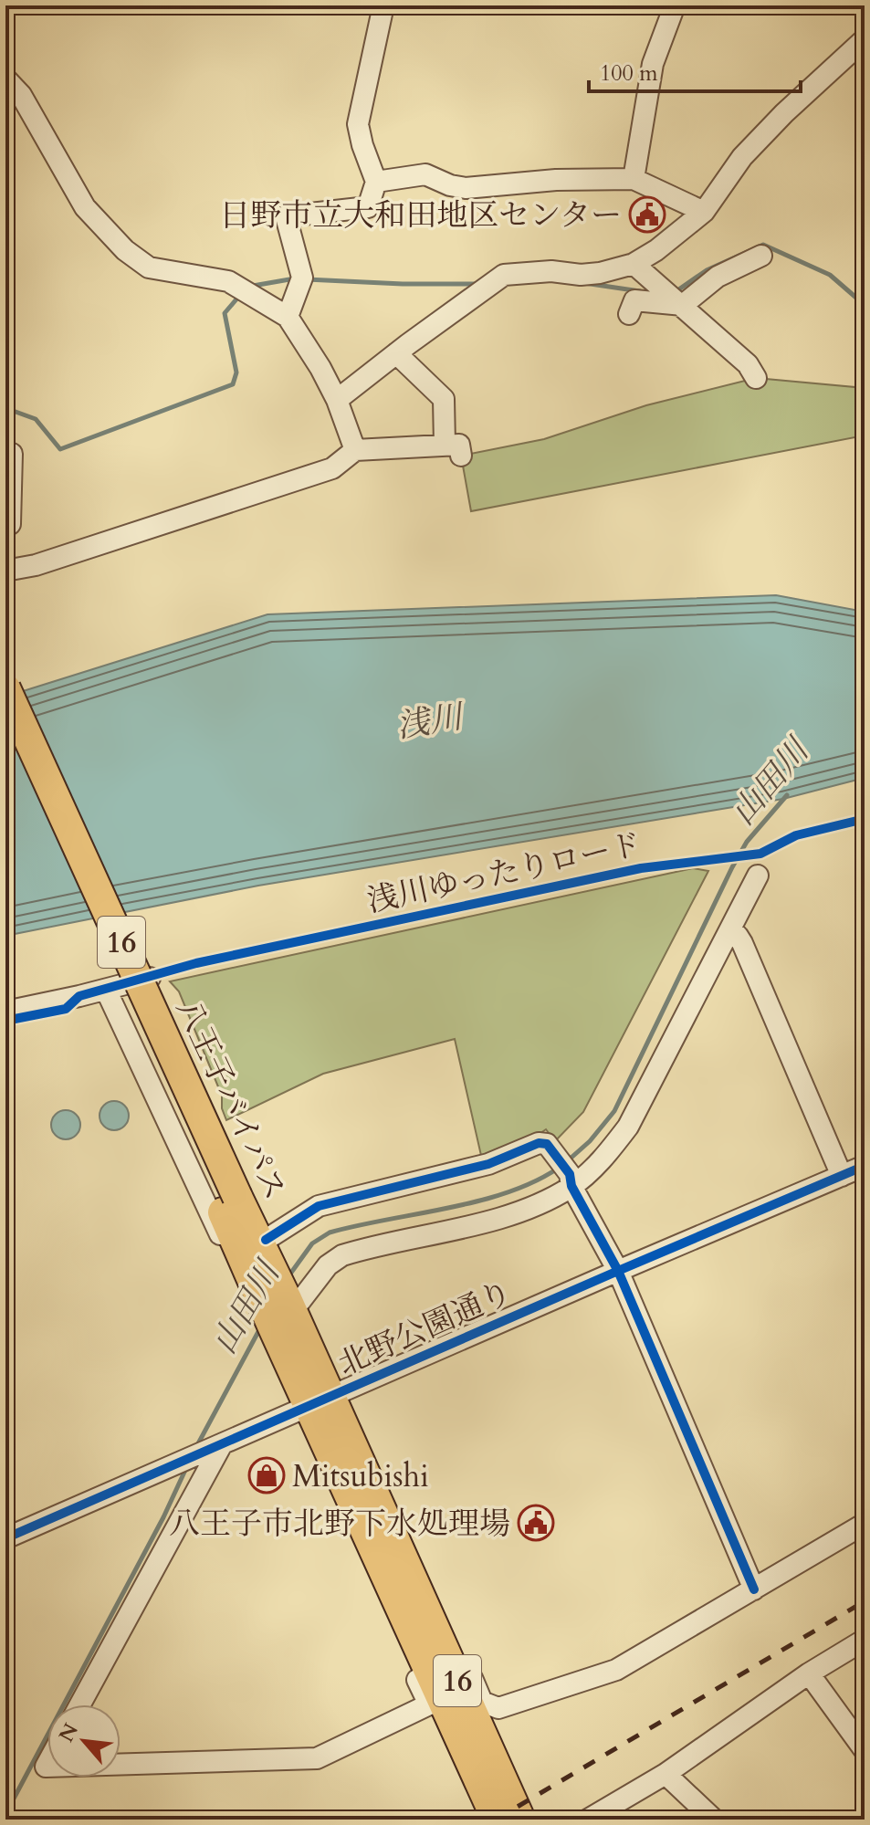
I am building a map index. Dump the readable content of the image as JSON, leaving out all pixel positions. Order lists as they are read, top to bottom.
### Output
{
  "streets": {
    "highway": ["16", "八王子バイパス"],
    "street": ["北野公園通り"],
    "cycle path": ["浅川ゆったりロード"]
  },
  "crossings": [
    ["八王子バイパス", "北野公園通り"]
  ],
  "water": ["浅川", "山田川"],
  "places": {
    "public building": ["日野市立大和田地区センター", "八王子市北野下水処理場"],
    "shop": ["Mitsubishi"]
  },
  "scale_bar": "100 m",
  "north": "top left"
}
